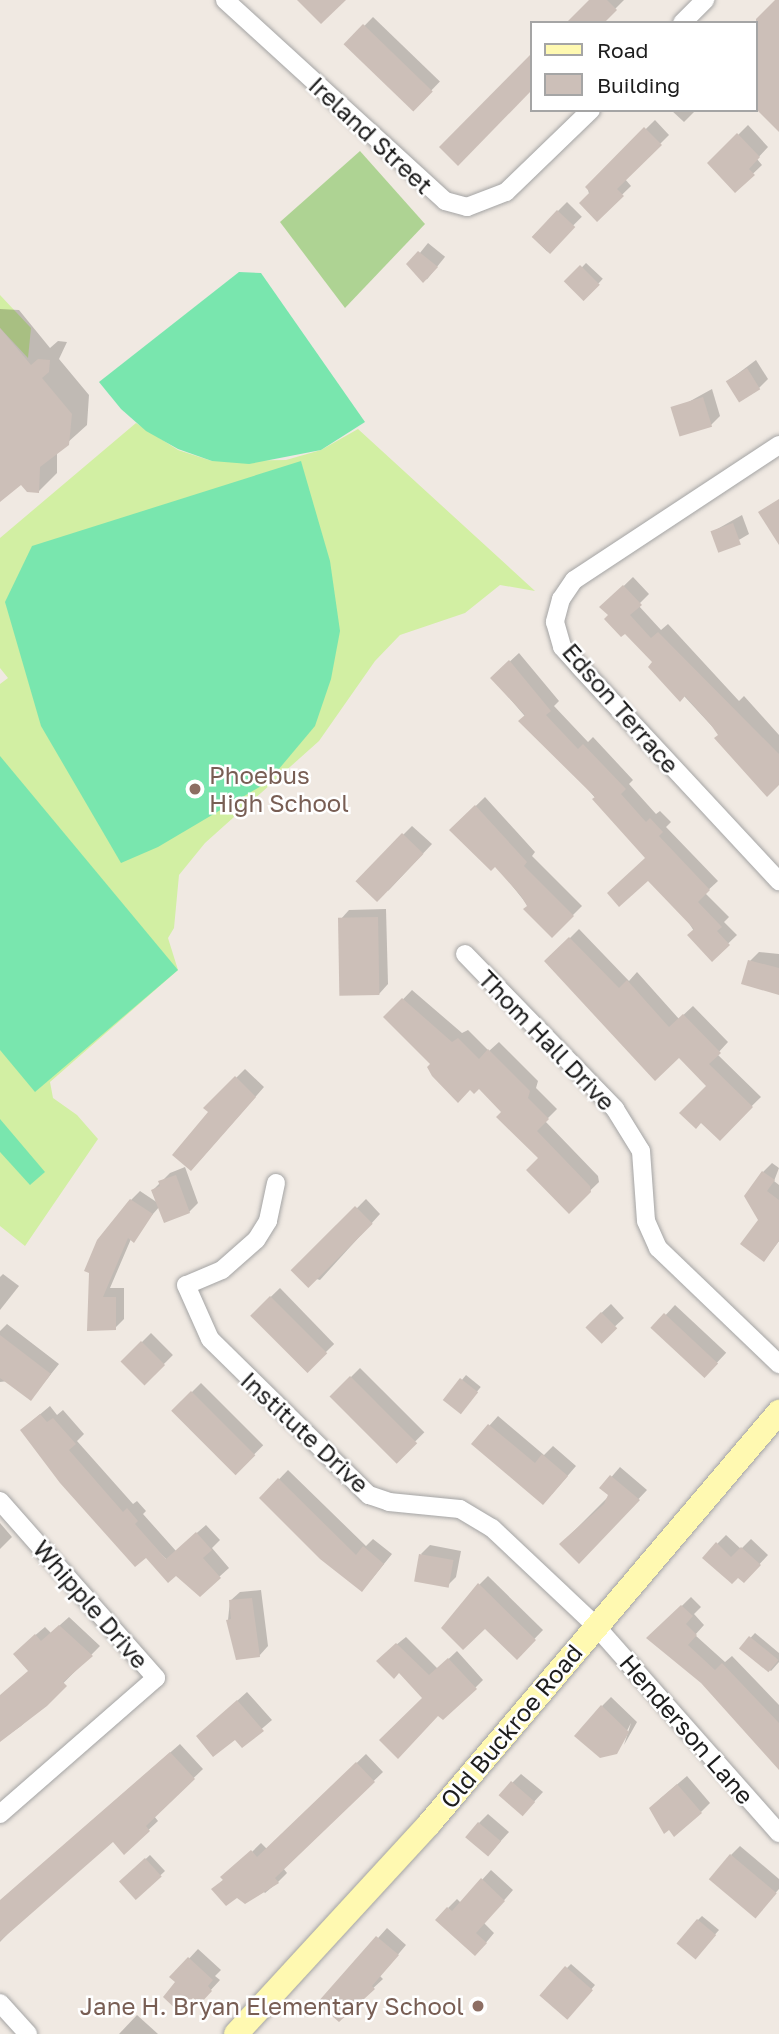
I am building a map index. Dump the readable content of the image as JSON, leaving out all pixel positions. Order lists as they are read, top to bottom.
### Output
{
  "streets": {
    "street": [
      "Ireland Street",
      "Edson Terrace",
      "Thom Hall Drive",
      "Institute Drive",
      "Whipple Drive",
      "Old Buckroe Road",
      "Henderson Lane"
    ]
  },
  "crossings": [
    ["Institute Drive", "Old Buckroe Road"],
    ["Institute Drive", "Henderson Lane"],
    ["Old Buckroe Road", "Henderson Lane"]
  ],
  "places": ["Phoebus High School", "Jane H. Bryan Elementary School"],
  "legend": ["Road", "Building"]
}
